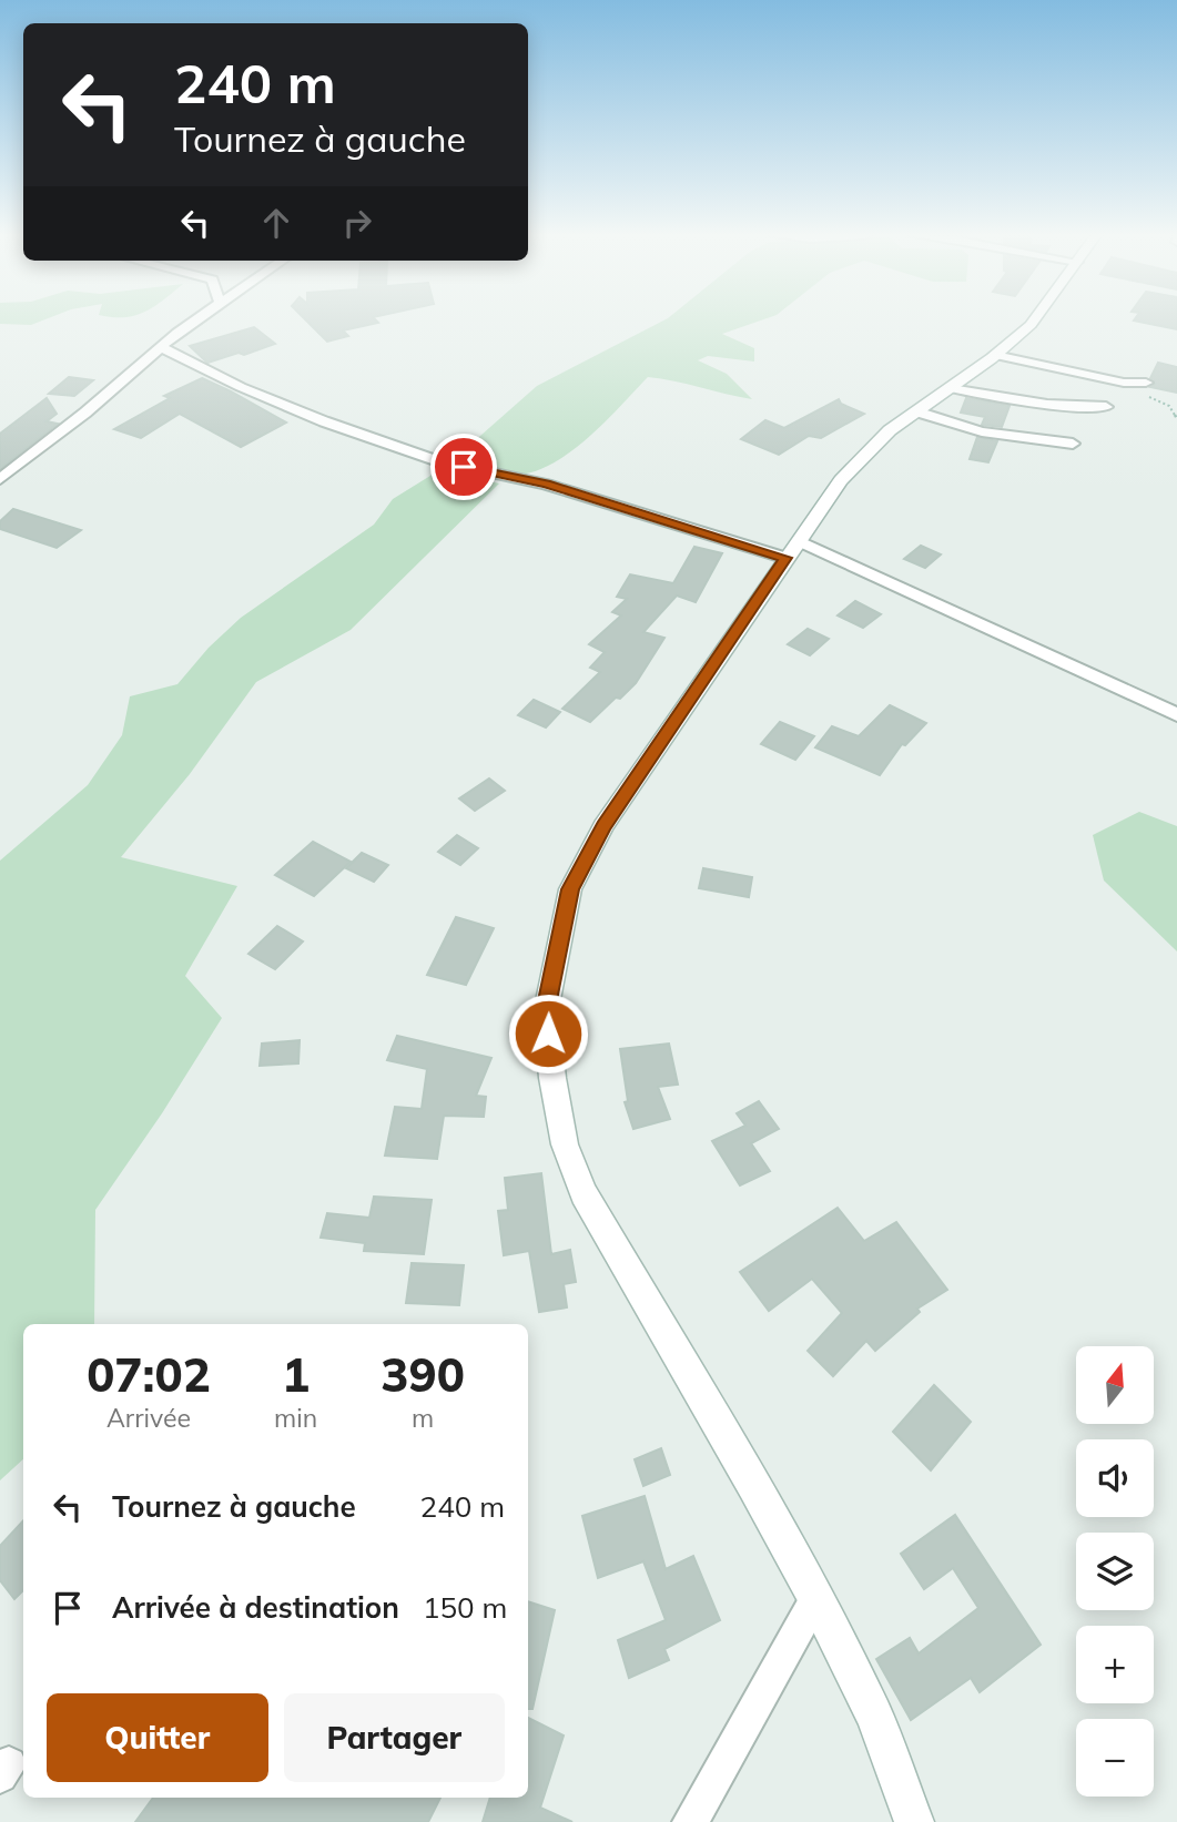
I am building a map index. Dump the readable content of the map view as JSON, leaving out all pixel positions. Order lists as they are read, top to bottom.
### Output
{
  "north": "top",
  "page": {
    "turn": ["240 m", "Tournez à gauche"],
    "eta": [
      "07:02",
      "Arrivée",
      "1",
      "min",
      "390",
      "m"
    ],
    "map_buttons": ["+", "−"],
    "list": [
      {
        "name": "Tournez à gauche",
        "value": "240 m"
      },
      {
        "name": "Arrivée à destination",
        "value": "150 m"
      }
    ],
    "buttons": ["Quitter", "Partager"]
  }
}
